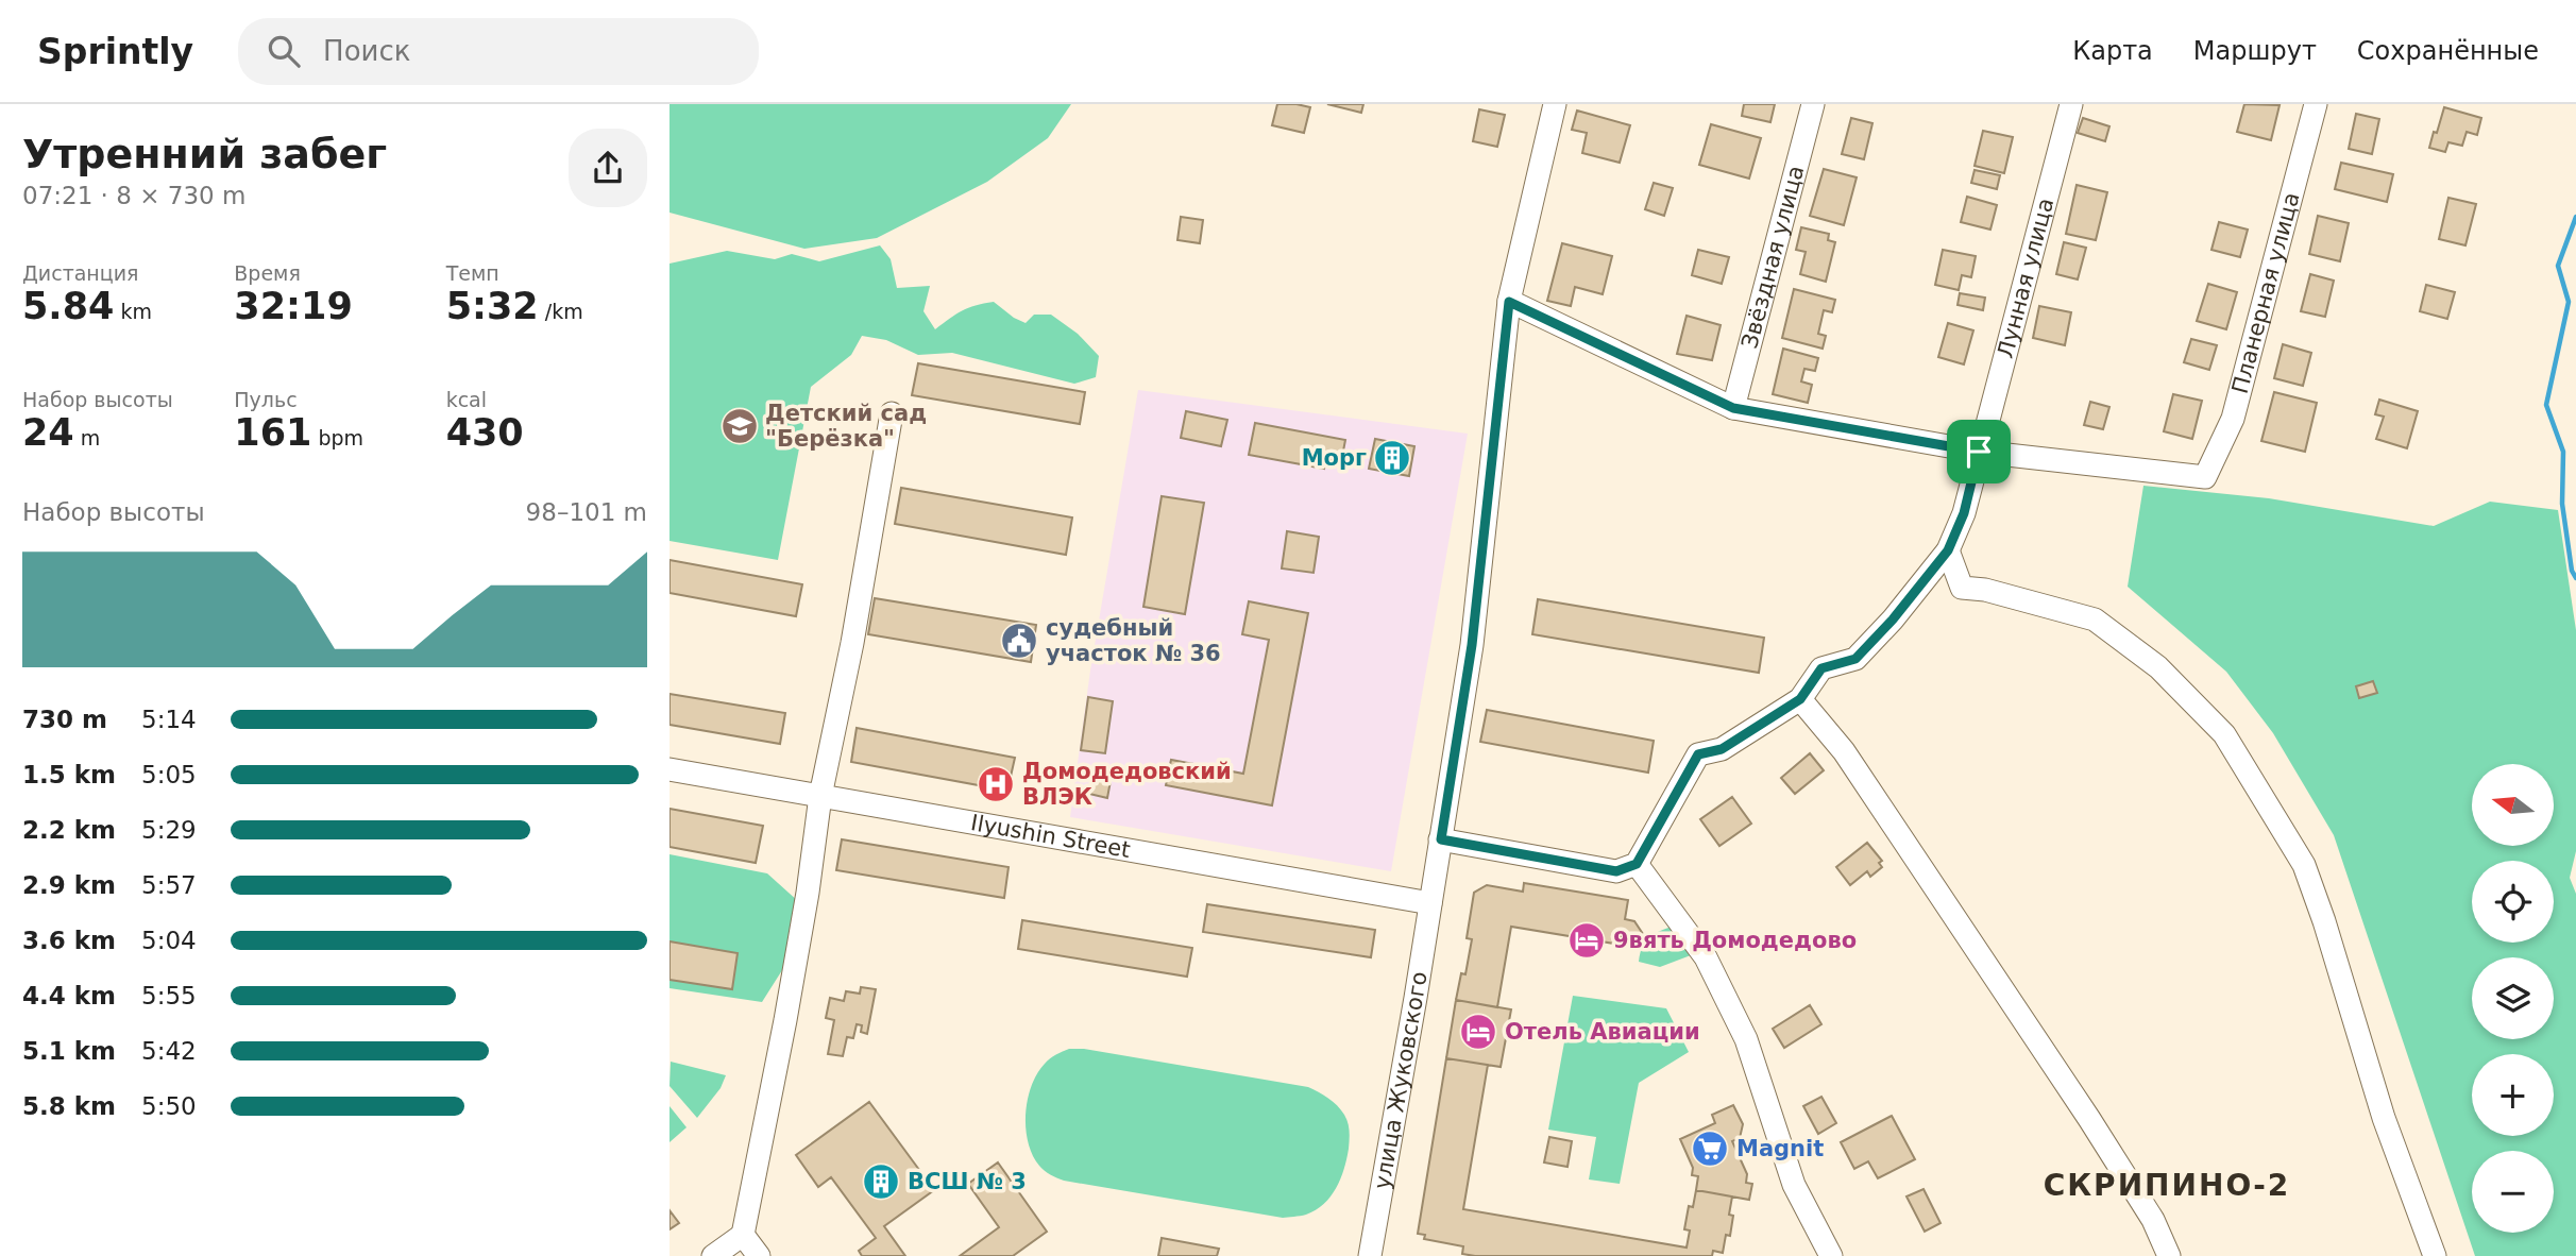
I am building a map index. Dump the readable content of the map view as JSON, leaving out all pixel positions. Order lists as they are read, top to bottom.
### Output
{
  "streets": {
    "street": [
      "Звёздная улица",
      "Лунная улица",
      "Планерная улица",
      "Ilyushin Street",
      "улица Жуковского"
    ]
  },
  "crossings": [
    ["Лунная улица", "Планерная улица"],
    ["Ilyushin Street", "улица Жуковского"]
  ],
  "districts": ["СКРИПИНО-2"],
  "places": {
    "school or university": ["Детский сад \"Берёзка\""],
    "building": ["Морг", "ВСШ № 3"],
    "public building": ["судебный участок № 36"],
    "hospital": ["Домодедовский ВЛЭК"],
    "hotel": ["9вять Домодедово", "Отель Авиации"],
    "supermarket": ["Magnit"]
  },
  "north": "left",
  "page": {
    "header": "Sprintly",
    "search": "Поиск",
    "nav": ["Карта", "Маршрут", "Сохранённые"],
    "heading": ["Утренний забег", "07:21 · 8 × 730 m"],
    "stats": [
      ["Дистанция", "5.84 km"],
      ["Время", "32:19"],
      ["Темп", "5:32 /km"],
      ["Набор высоты", "24 m"],
      ["Пульс", "161 bpm"],
      ["kcal", "430"]
    ],
    "chart": ["Набор высоты", "98–101 m"],
    "list": [
      {
        "name": "730 m",
        "note": "5:14"
      },
      {
        "name": "1.5 km",
        "note": "5:05"
      },
      {
        "name": "2.2 km",
        "note": "5:29"
      },
      {
        "name": "2.9 km",
        "note": "5:57"
      },
      {
        "name": "3.6 km",
        "note": "5:04"
      },
      {
        "name": "4.4 km",
        "note": "5:55"
      },
      {
        "name": "5.1 km",
        "note": "5:42"
      },
      {
        "name": "5.8 km",
        "note": "5:50"
      }
    ],
    "map_buttons": ["+", "−"]
  }
}
